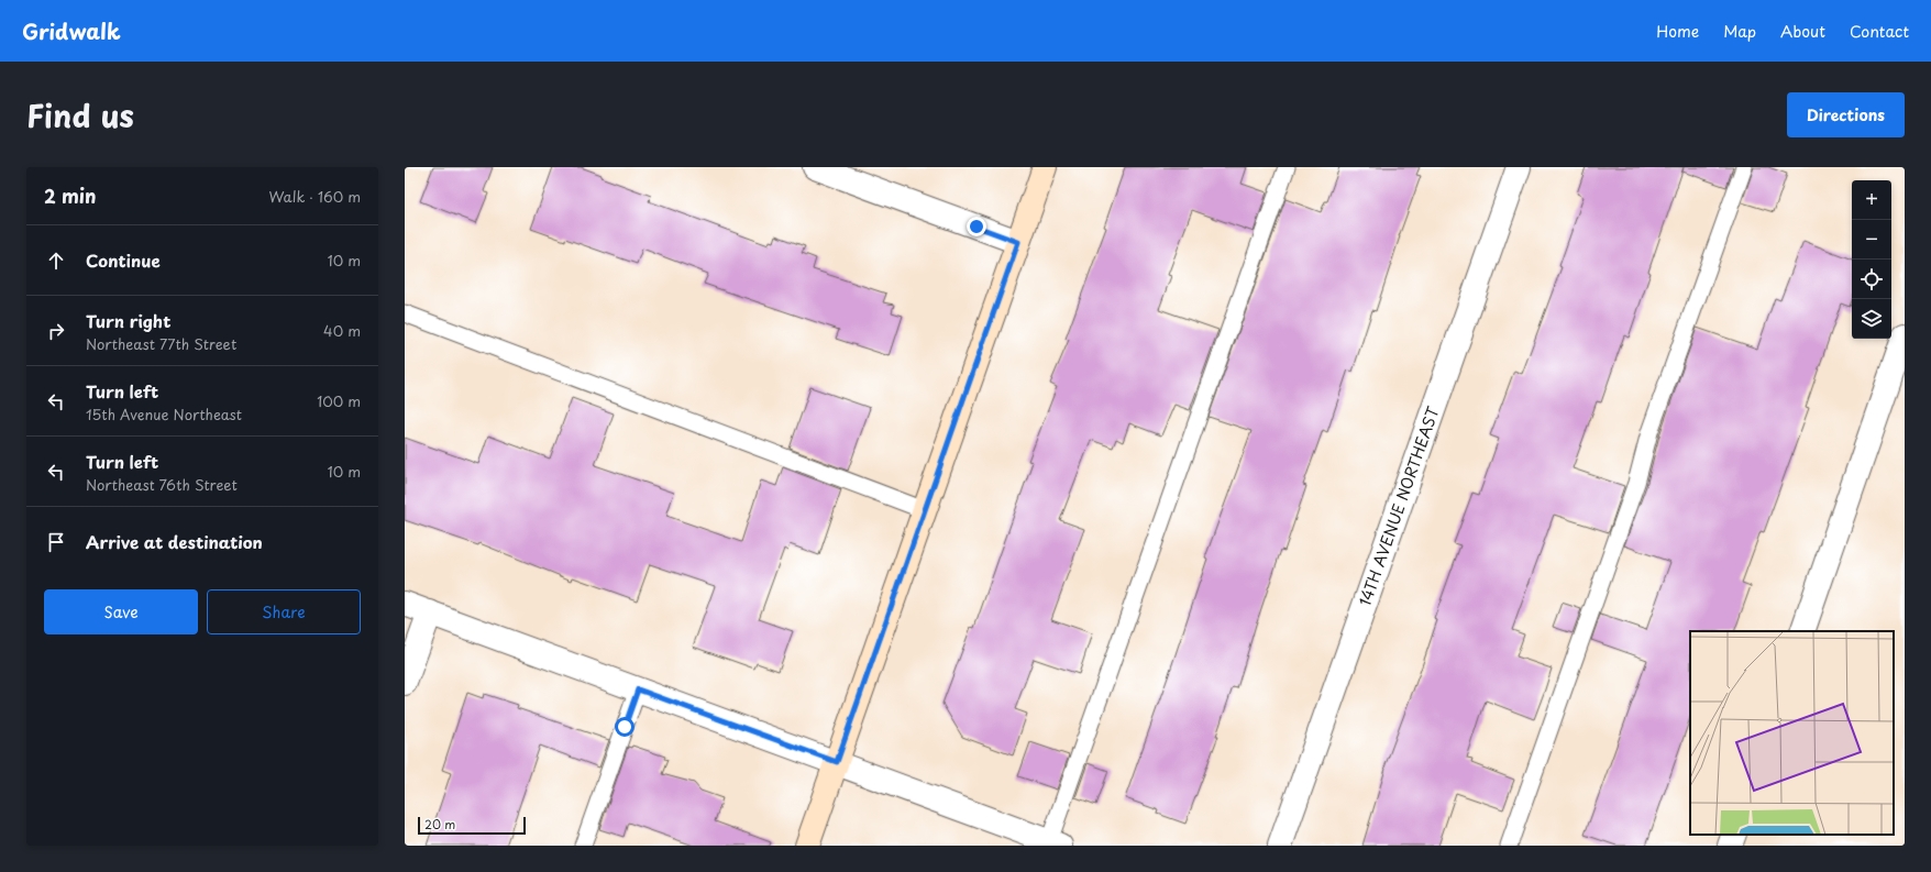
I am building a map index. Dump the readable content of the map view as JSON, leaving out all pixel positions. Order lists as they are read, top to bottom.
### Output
{
  "streets": {
    "street": ["14TH AVENUE NORTHEAST"]
  },
  "scale_bar": "20 m",
  "page": {
    "header": "Gridwalk",
    "nav": [
      "Home",
      "Map",
      "About",
      "Contact"
    ],
    "title": "Find us",
    "buttons": [
      "Directions",
      ["Save", "Share"]
    ],
    "heading": ["2 min", "Walk · 160 m"],
    "map_buttons": ["+", "−"],
    "list": [
      ["Continue", "10 m"],
      ["Turn right", "Northeast 77th Street", "40 m"],
      ["Turn left", "15th Avenue Northeast", "100 m"],
      ["Turn left", "Northeast 76th Street", "10 m"],
      "Arrive at destination"
    ],
    "scale": "20 m"
  }
}
